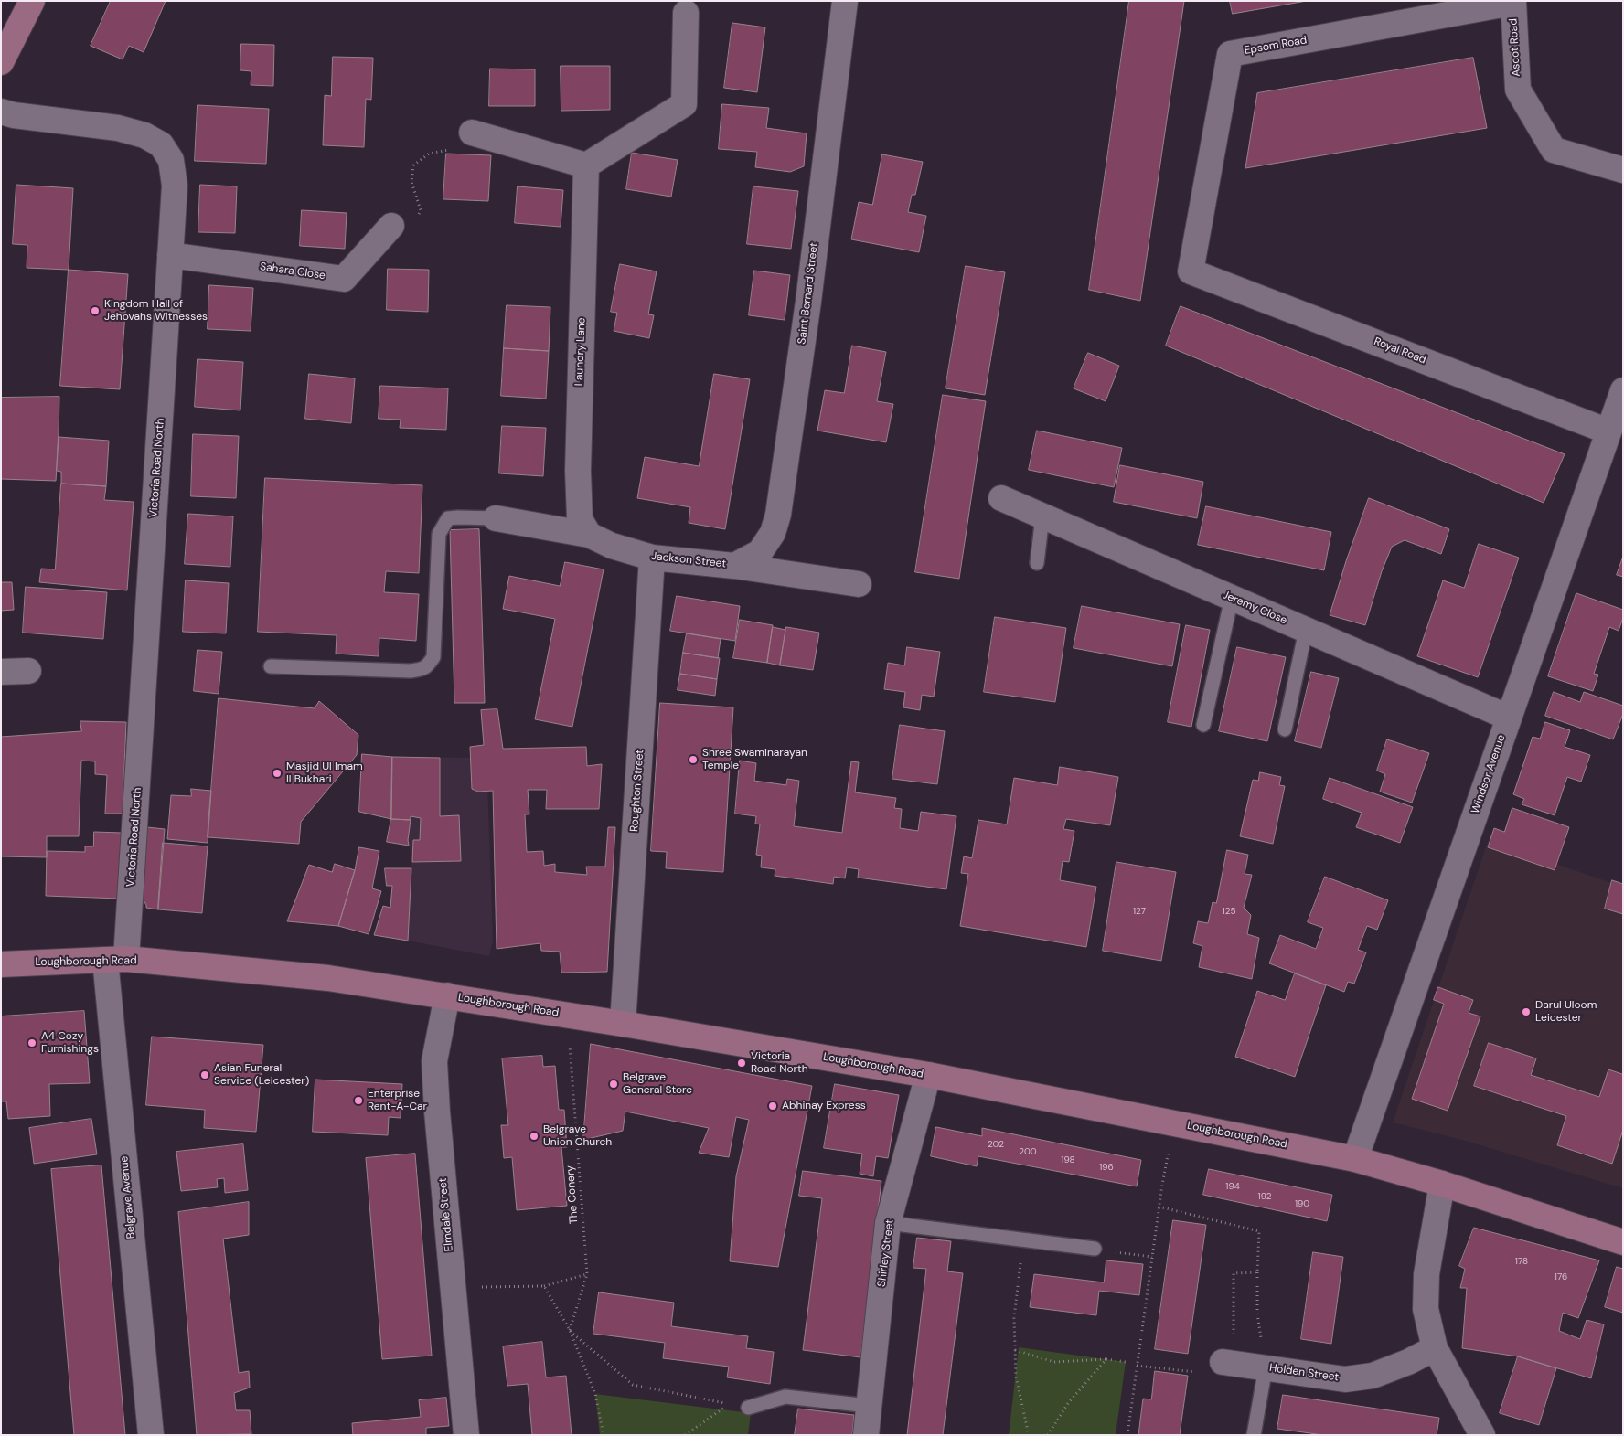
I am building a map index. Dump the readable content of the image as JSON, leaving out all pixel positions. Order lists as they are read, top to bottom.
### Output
{
  "streets": {
    "street": [
      "Epsom Road",
      "Ascot Road",
      "Sahara Close",
      "Saint Bernard Street",
      "Royal Road",
      "Laundry Lane",
      "Victoria Road North",
      "Jackson Street",
      "Jeremy Close",
      "Windsor Avenue",
      "Roughton Street",
      "Loughborough Road",
      "Belgrave Avenue",
      "Elmdale Street",
      "Shirley Street",
      "Holden Street"
    ],
    "path": ["The Conery"]
  },
  "crossings": [
    ["Epsom Road", "Ascot Road"],
    ["Epsom Road", "Royal Road"],
    ["Sahara Close", "Victoria Road North"],
    ["Saint Bernard Street", "Jackson Street"],
    ["Royal Road", "Windsor Avenue"],
    ["Laundry Lane", "Jackson Street"],
    ["Victoria Road North", "Loughborough Road"],
    ["Victoria Road North", "Belgrave Avenue"],
    ["Jackson Street", "Roughton Street"],
    ["Jeremy Close", "Windsor Avenue"],
    ["Windsor Avenue", "Loughborough Road"],
    ["Roughton Street", "Loughborough Road"],
    ["Loughborough Road", "The Conery"],
    ["Loughborough Road", "Belgrave Avenue"],
    ["Loughborough Road", "Elmdale Street"],
    ["Loughborough Road", "Shirley Street"]
  ],
  "places": [
    "Kingdom Hall of Jehovahs Witnesses",
    "Shree Swaminarayan Temple",
    "Masjid Ul Imam Il Bukhari",
    "Darul Uloom Leicester",
    "A4 Cozy Furnishings",
    "Victoria Road North",
    "Asian Funeral Service (Leicester)",
    "Belgrave General Store",
    "Enterprise Rent-A-Car",
    "Abhinay Express",
    "Belgrave Union Church"
  ],
  "house_numbers": [
    "127",
    "125",
    "202",
    "200",
    "198",
    "196",
    "194",
    "192",
    "190",
    "178",
    "176"
  ]
}
